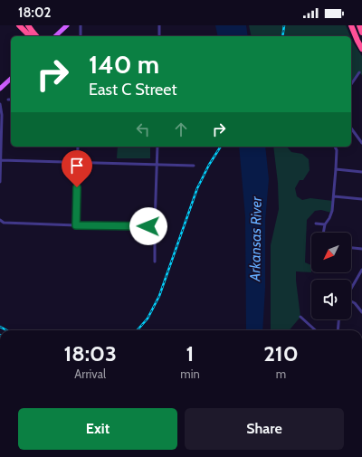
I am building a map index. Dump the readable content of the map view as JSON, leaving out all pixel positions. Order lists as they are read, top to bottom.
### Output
{
  "water": ["Arkansas River"],
  "north": "bottom left",
  "page": {
    "status": "18:02",
    "turn": ["140 m", "East C Street"],
    "eta": [
      "18:03",
      "Arrival",
      "1",
      "min",
      "210",
      "m"
    ],
    "buttons": ["Exit", "Share"]
  }
}
